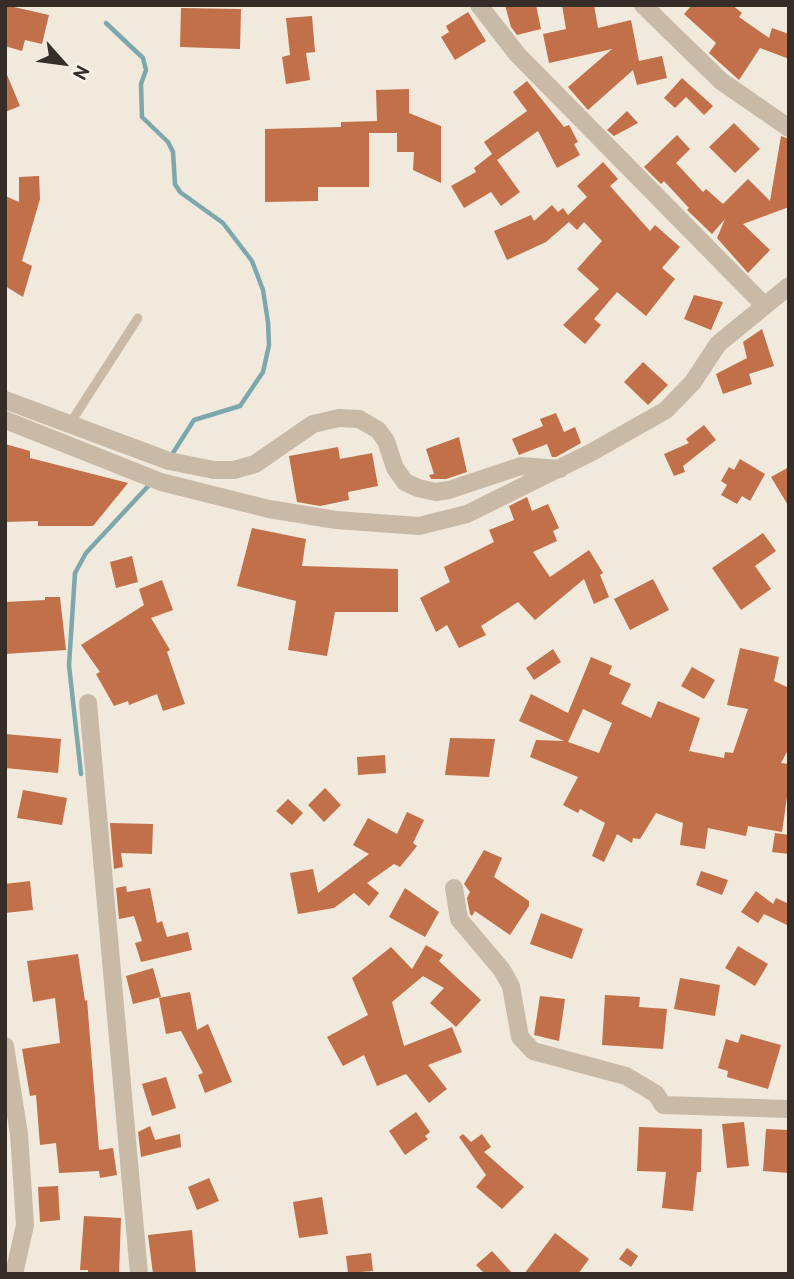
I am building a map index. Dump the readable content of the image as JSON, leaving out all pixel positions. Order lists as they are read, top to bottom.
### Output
{
  "north": "bottom right"
}
